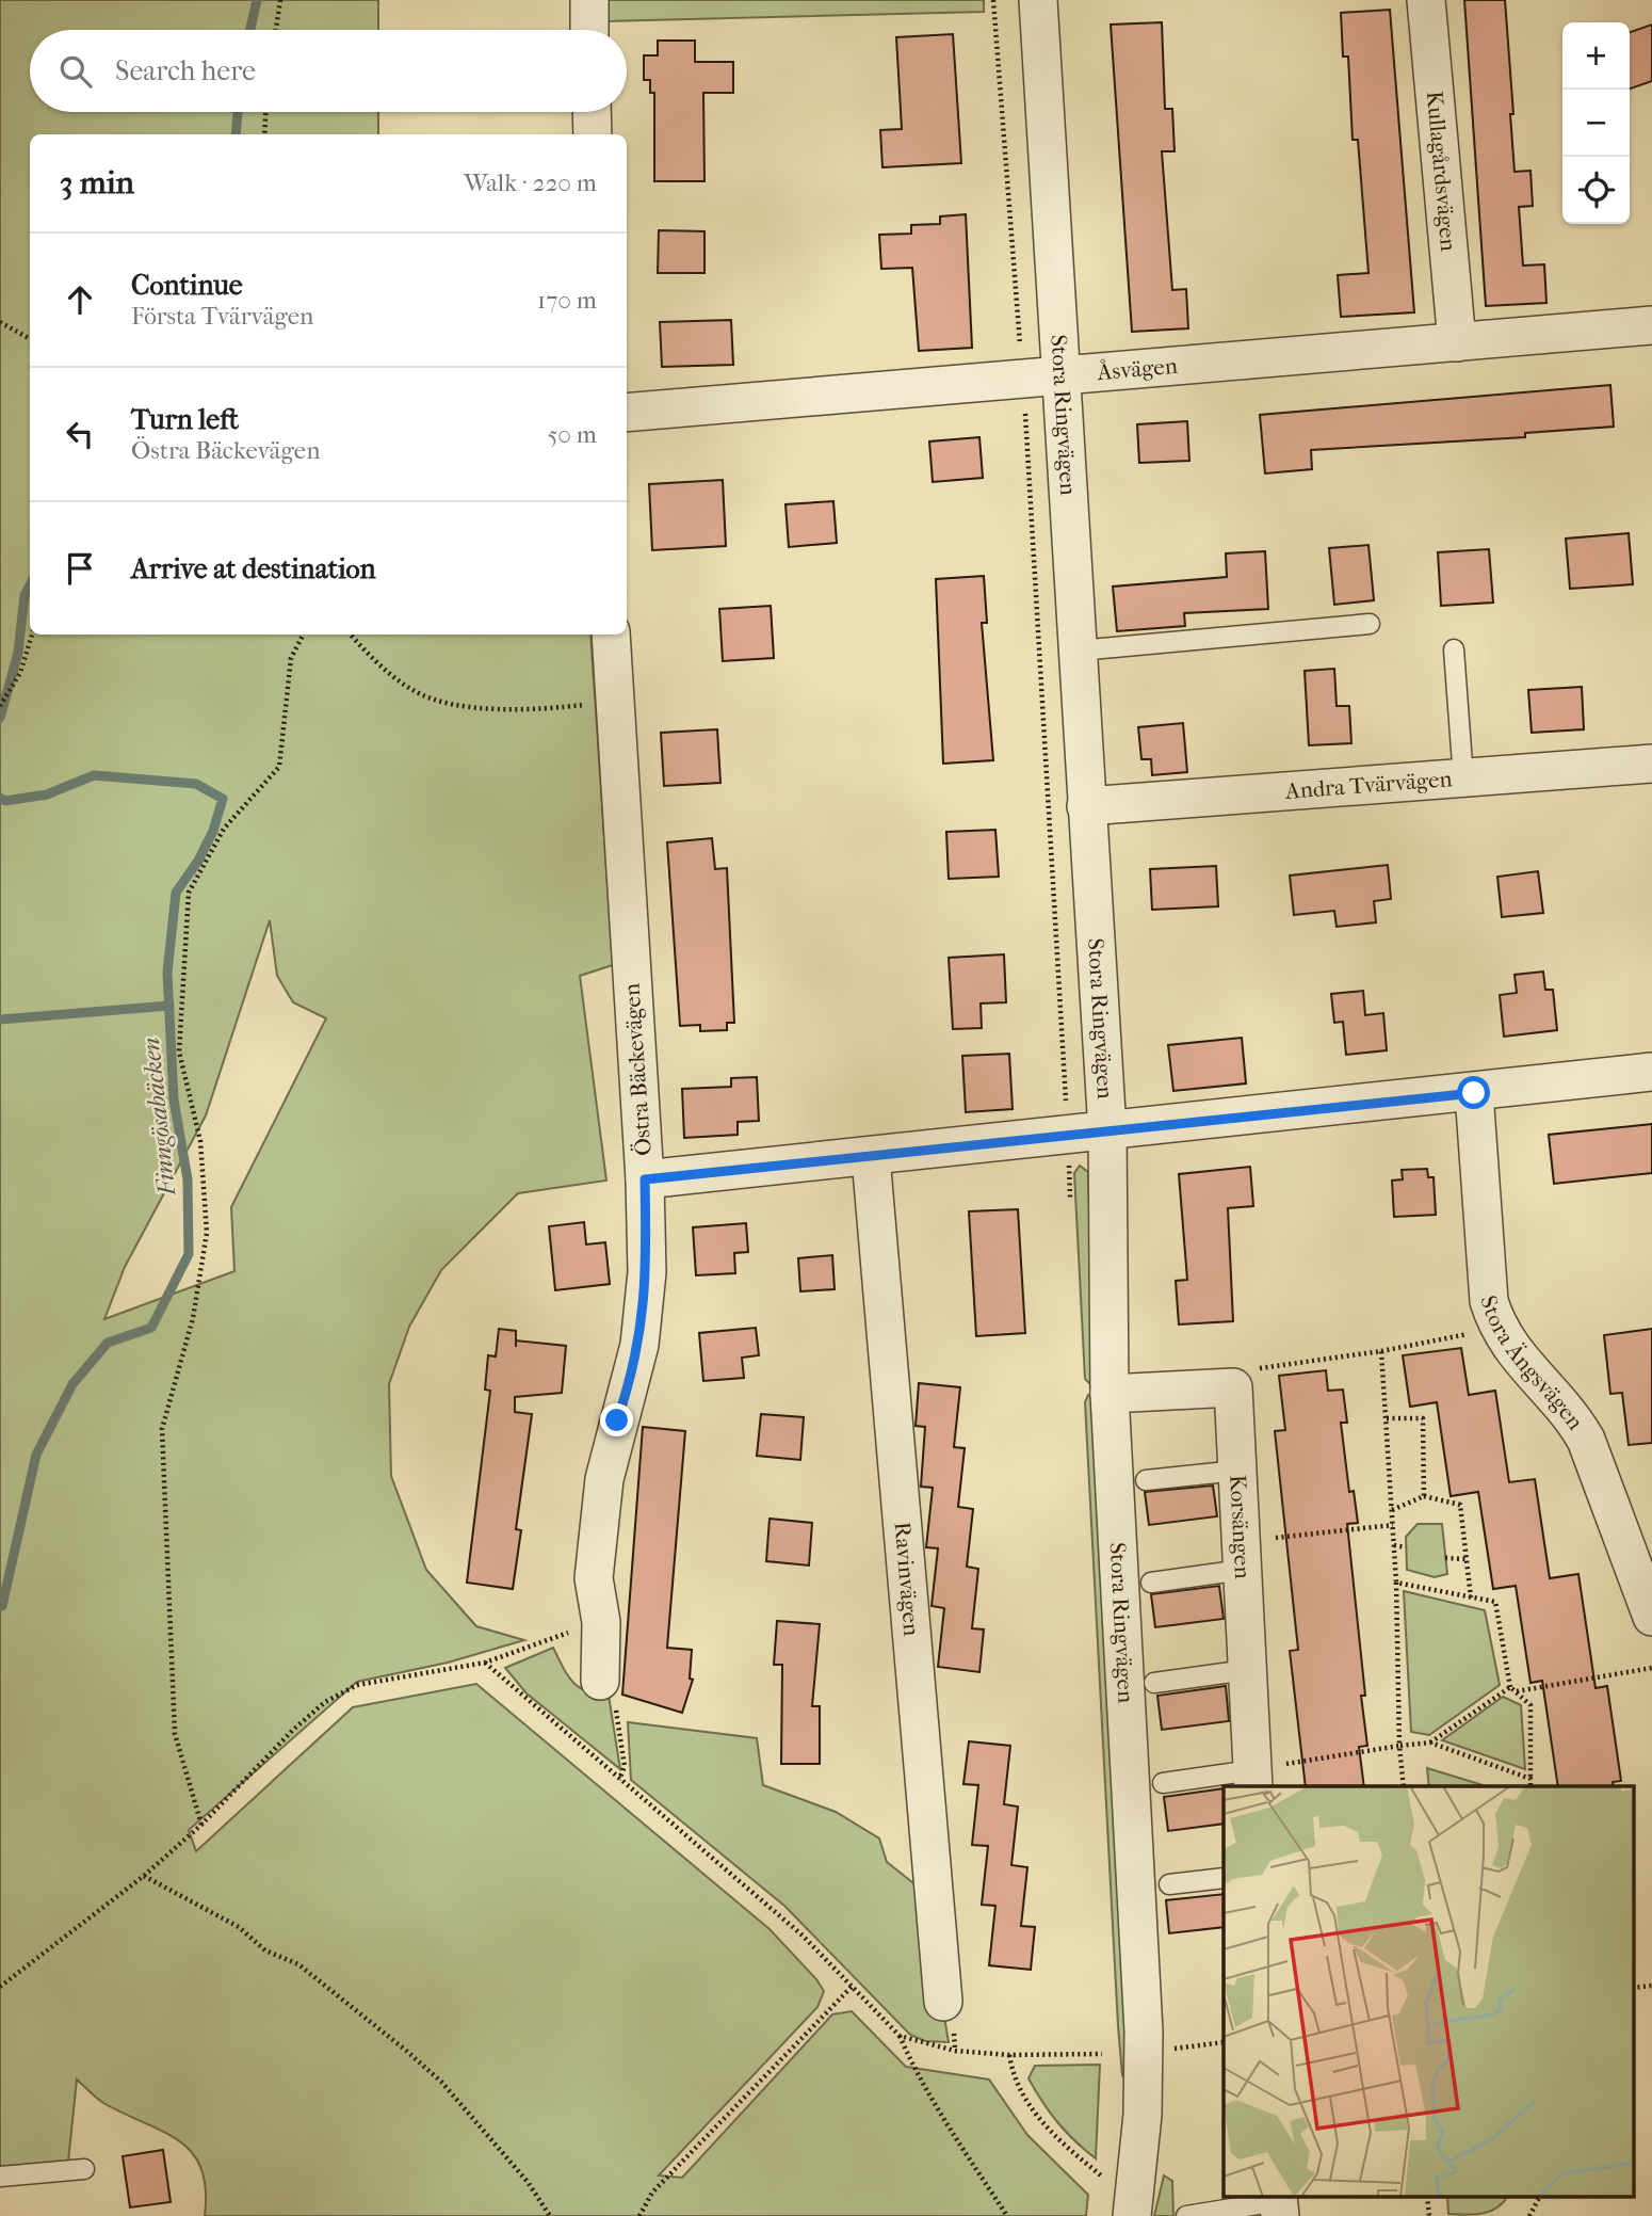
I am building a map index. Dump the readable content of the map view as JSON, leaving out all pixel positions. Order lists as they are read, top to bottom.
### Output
{
  "streets": {
    "street": [
      "Kullagårdsvägen",
      "Åsvägen",
      "Stora Ringvägen",
      "Andra Tvärvägen",
      "Östra Bäckevägen",
      "Stora Ängsvägen",
      "Korsängen",
      "Ravinvägen"
    ]
  },
  "crossings": [
    ["Kullagårdsvägen", "Åsvägen"],
    ["Åsvägen", "Stora Ringvägen"],
    ["Stora Ringvägen", "Andra Tvärvägen"]
  ],
  "water": ["Finngösabäcken"],
  "page": {
    "map_buttons": ["+", "−"],
    "search": "Search here",
    "heading": ["3 min", "Walk · 220 m"],
    "list": [
      ["Continue", "Första Tvärvägen", "170 m"],
      ["Turn left", "Östra Bäckevägen", "50 m"],
      "Arrive at destination"
    ]
  }
}
